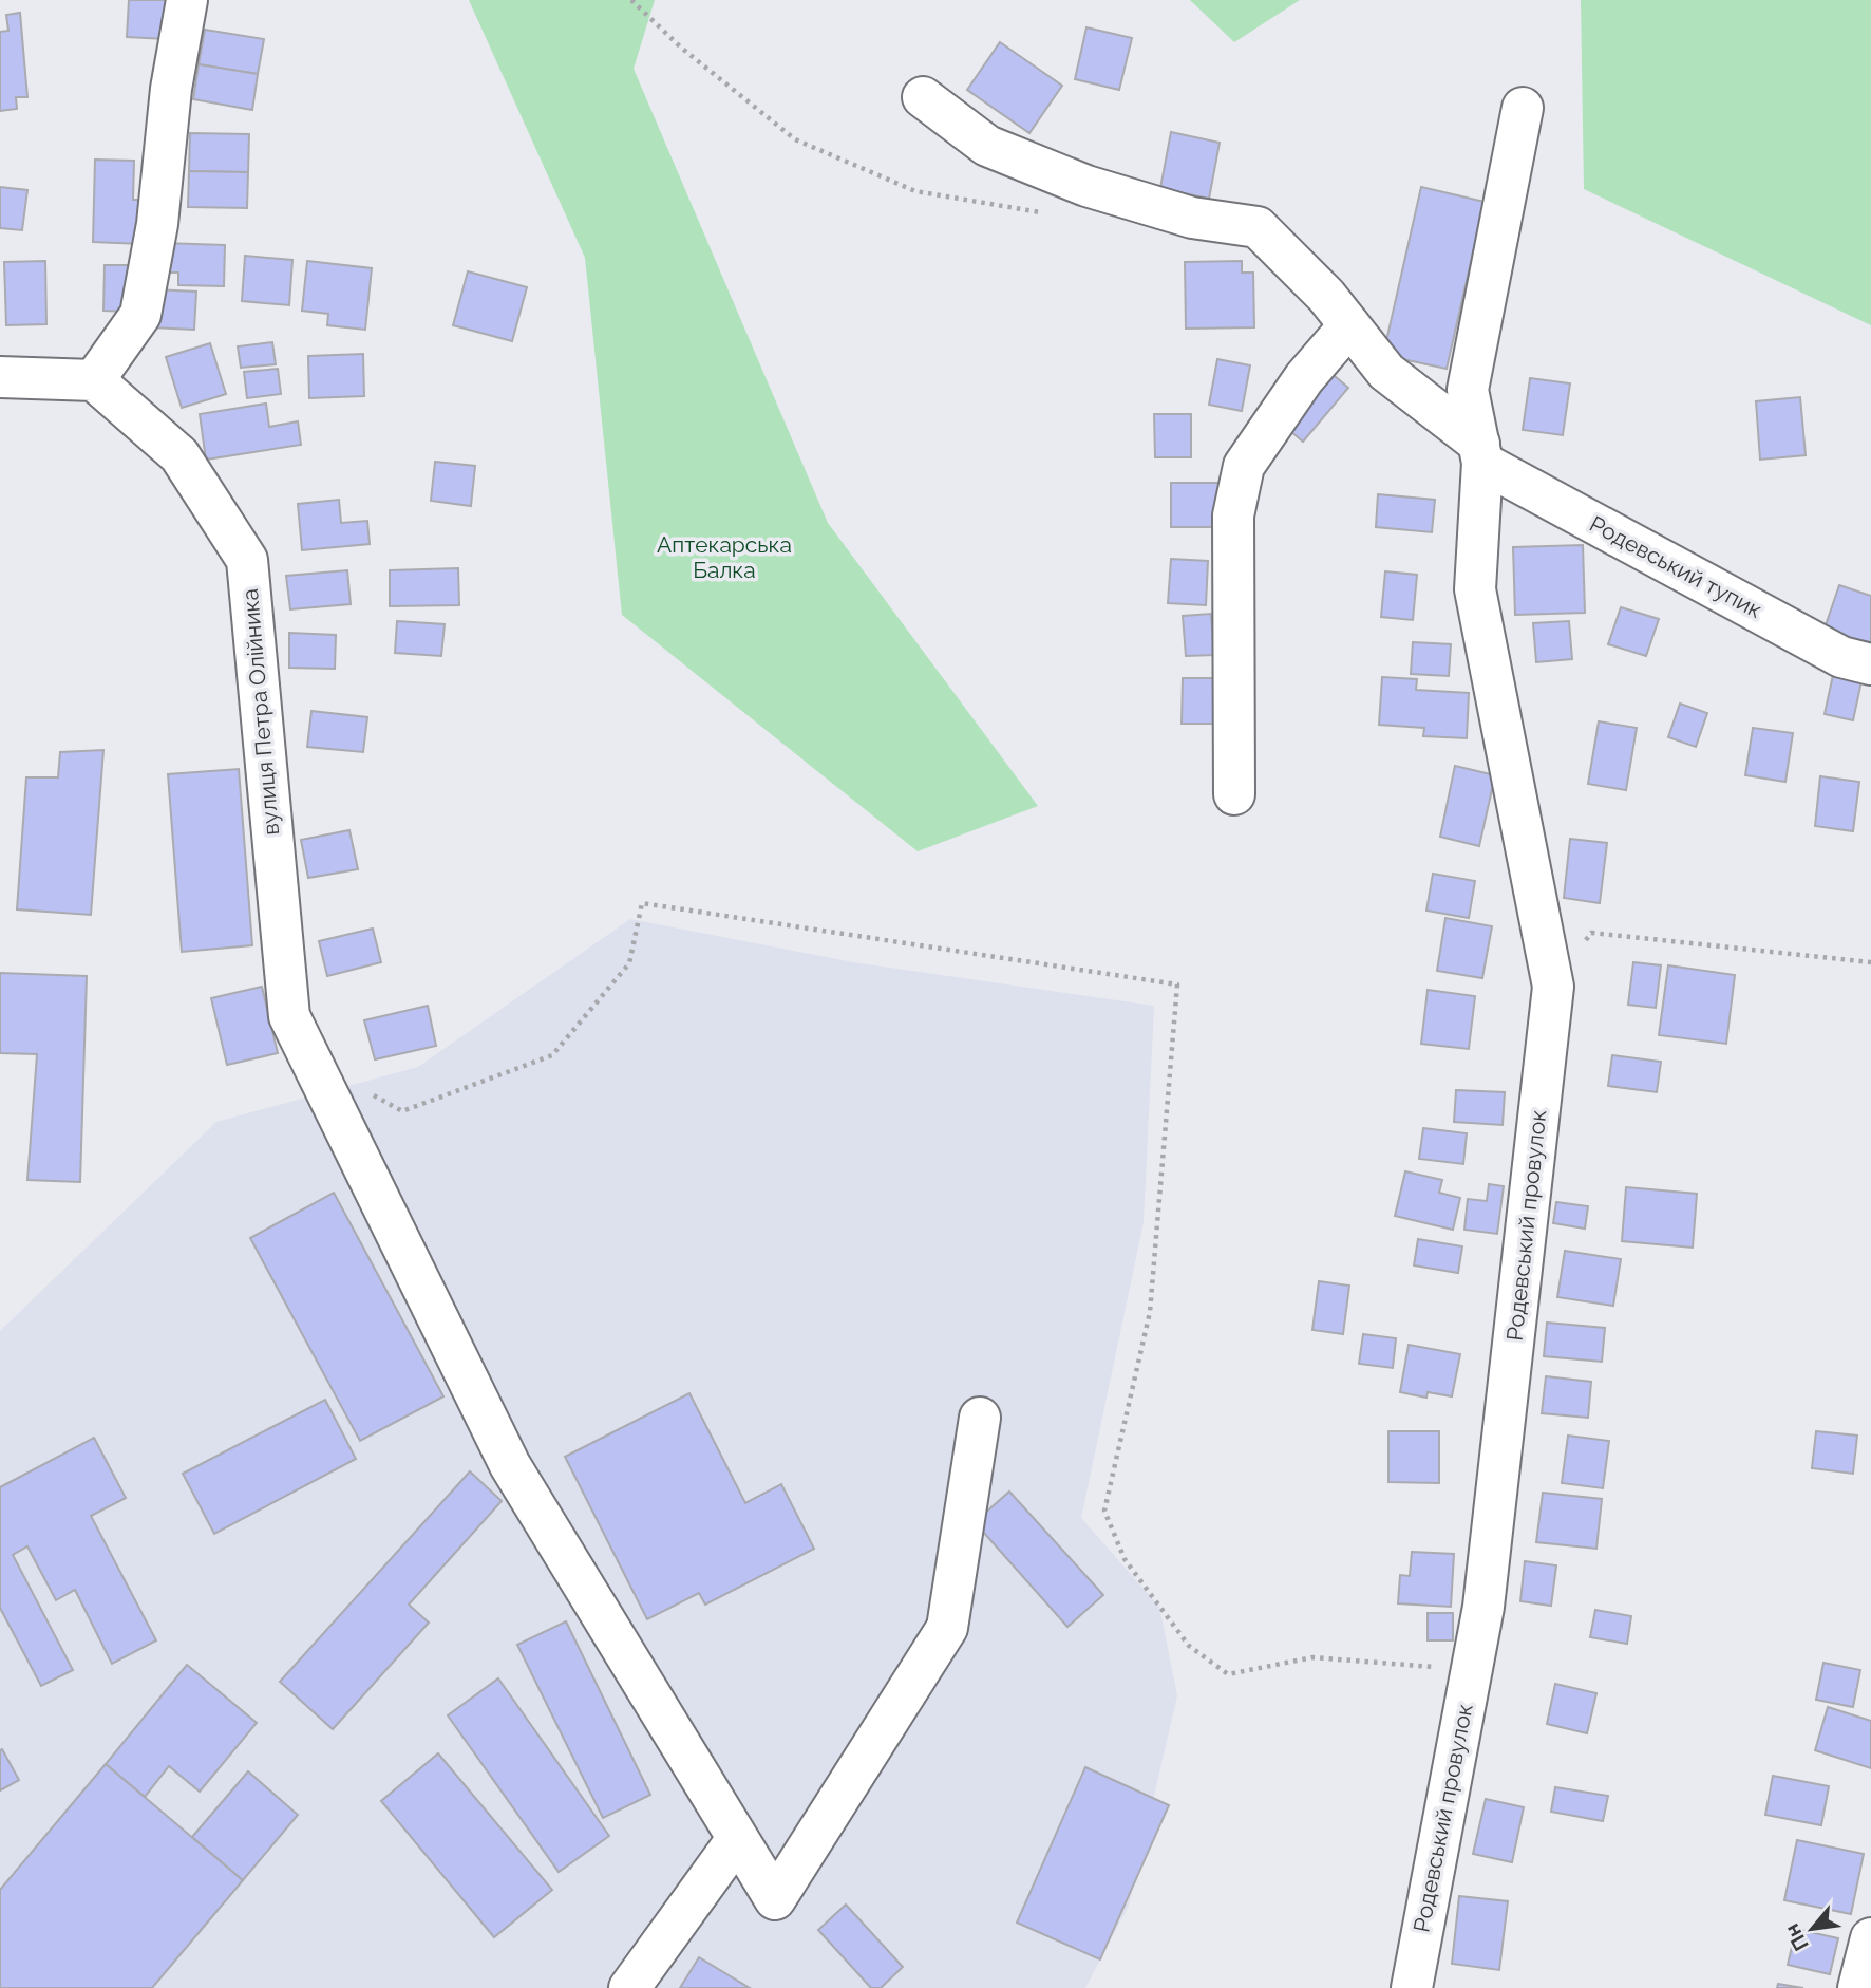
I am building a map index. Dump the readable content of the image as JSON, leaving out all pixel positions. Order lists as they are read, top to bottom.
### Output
{
  "streets": {
    "street": ["Родевський тупик", "вулиця Петра Олійника", "Родевський провулок"]
  },
  "crossings": [
    ["Родевський тупик", "Родевський провулок"]
  ],
  "parks": ["Аптекарська Балка"],
  "north": "bottom left"
}
